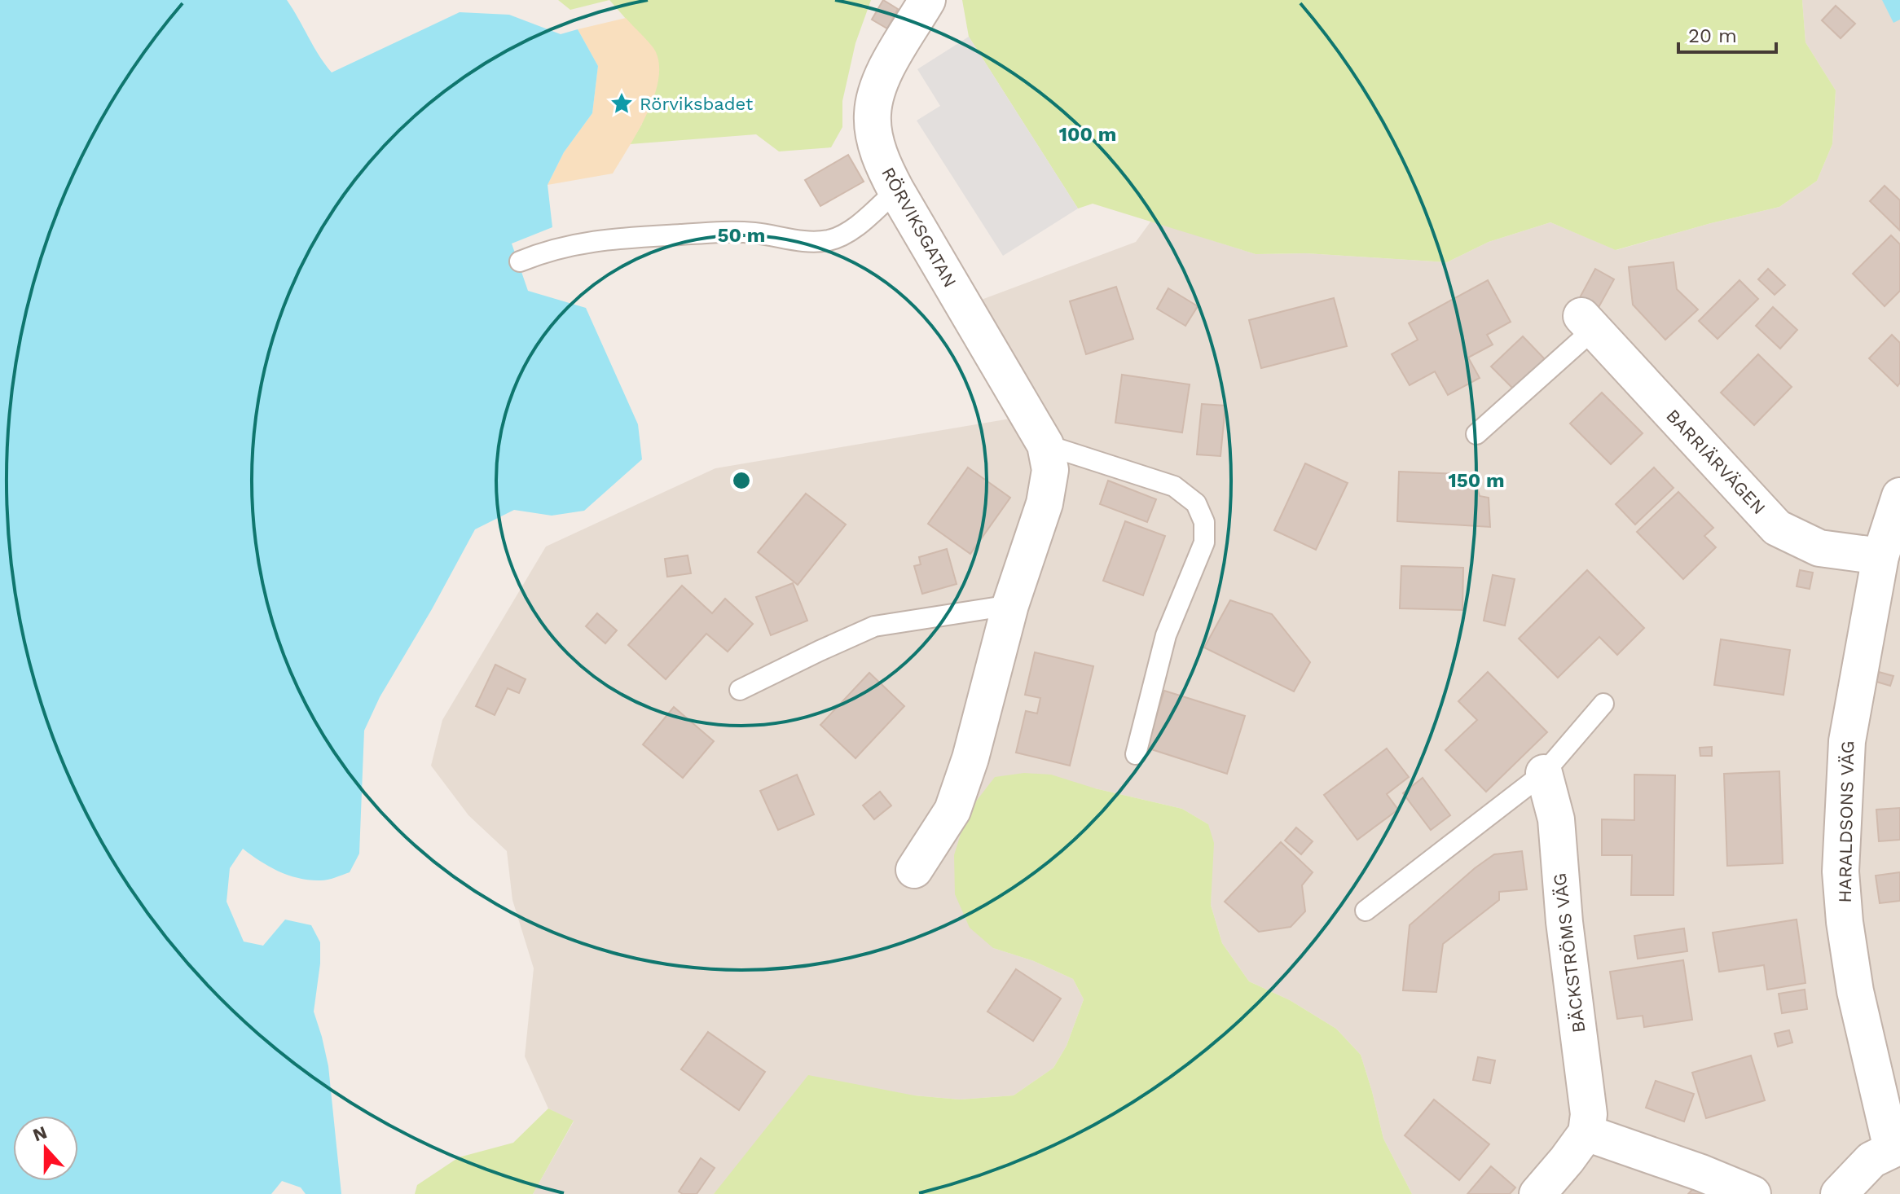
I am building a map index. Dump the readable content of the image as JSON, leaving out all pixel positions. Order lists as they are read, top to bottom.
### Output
{
  "streets": {
    "street": [
      "RÖRVIKSGATAN",
      "BARRIÄRVÄGEN",
      "HARALDSONS VÄG",
      "BÄCKSTRÖMS VÄG"
    ]
  },
  "crossings": [
    ["BARRIÄRVÄGEN", "HARALDSONS VÄG"]
  ],
  "places": {
    "place": ["Rörviksbadet"]
  },
  "scale_bar": "20 m",
  "north": "top",
  "rings": ["100 m", "50 m", "150 m"]
}
